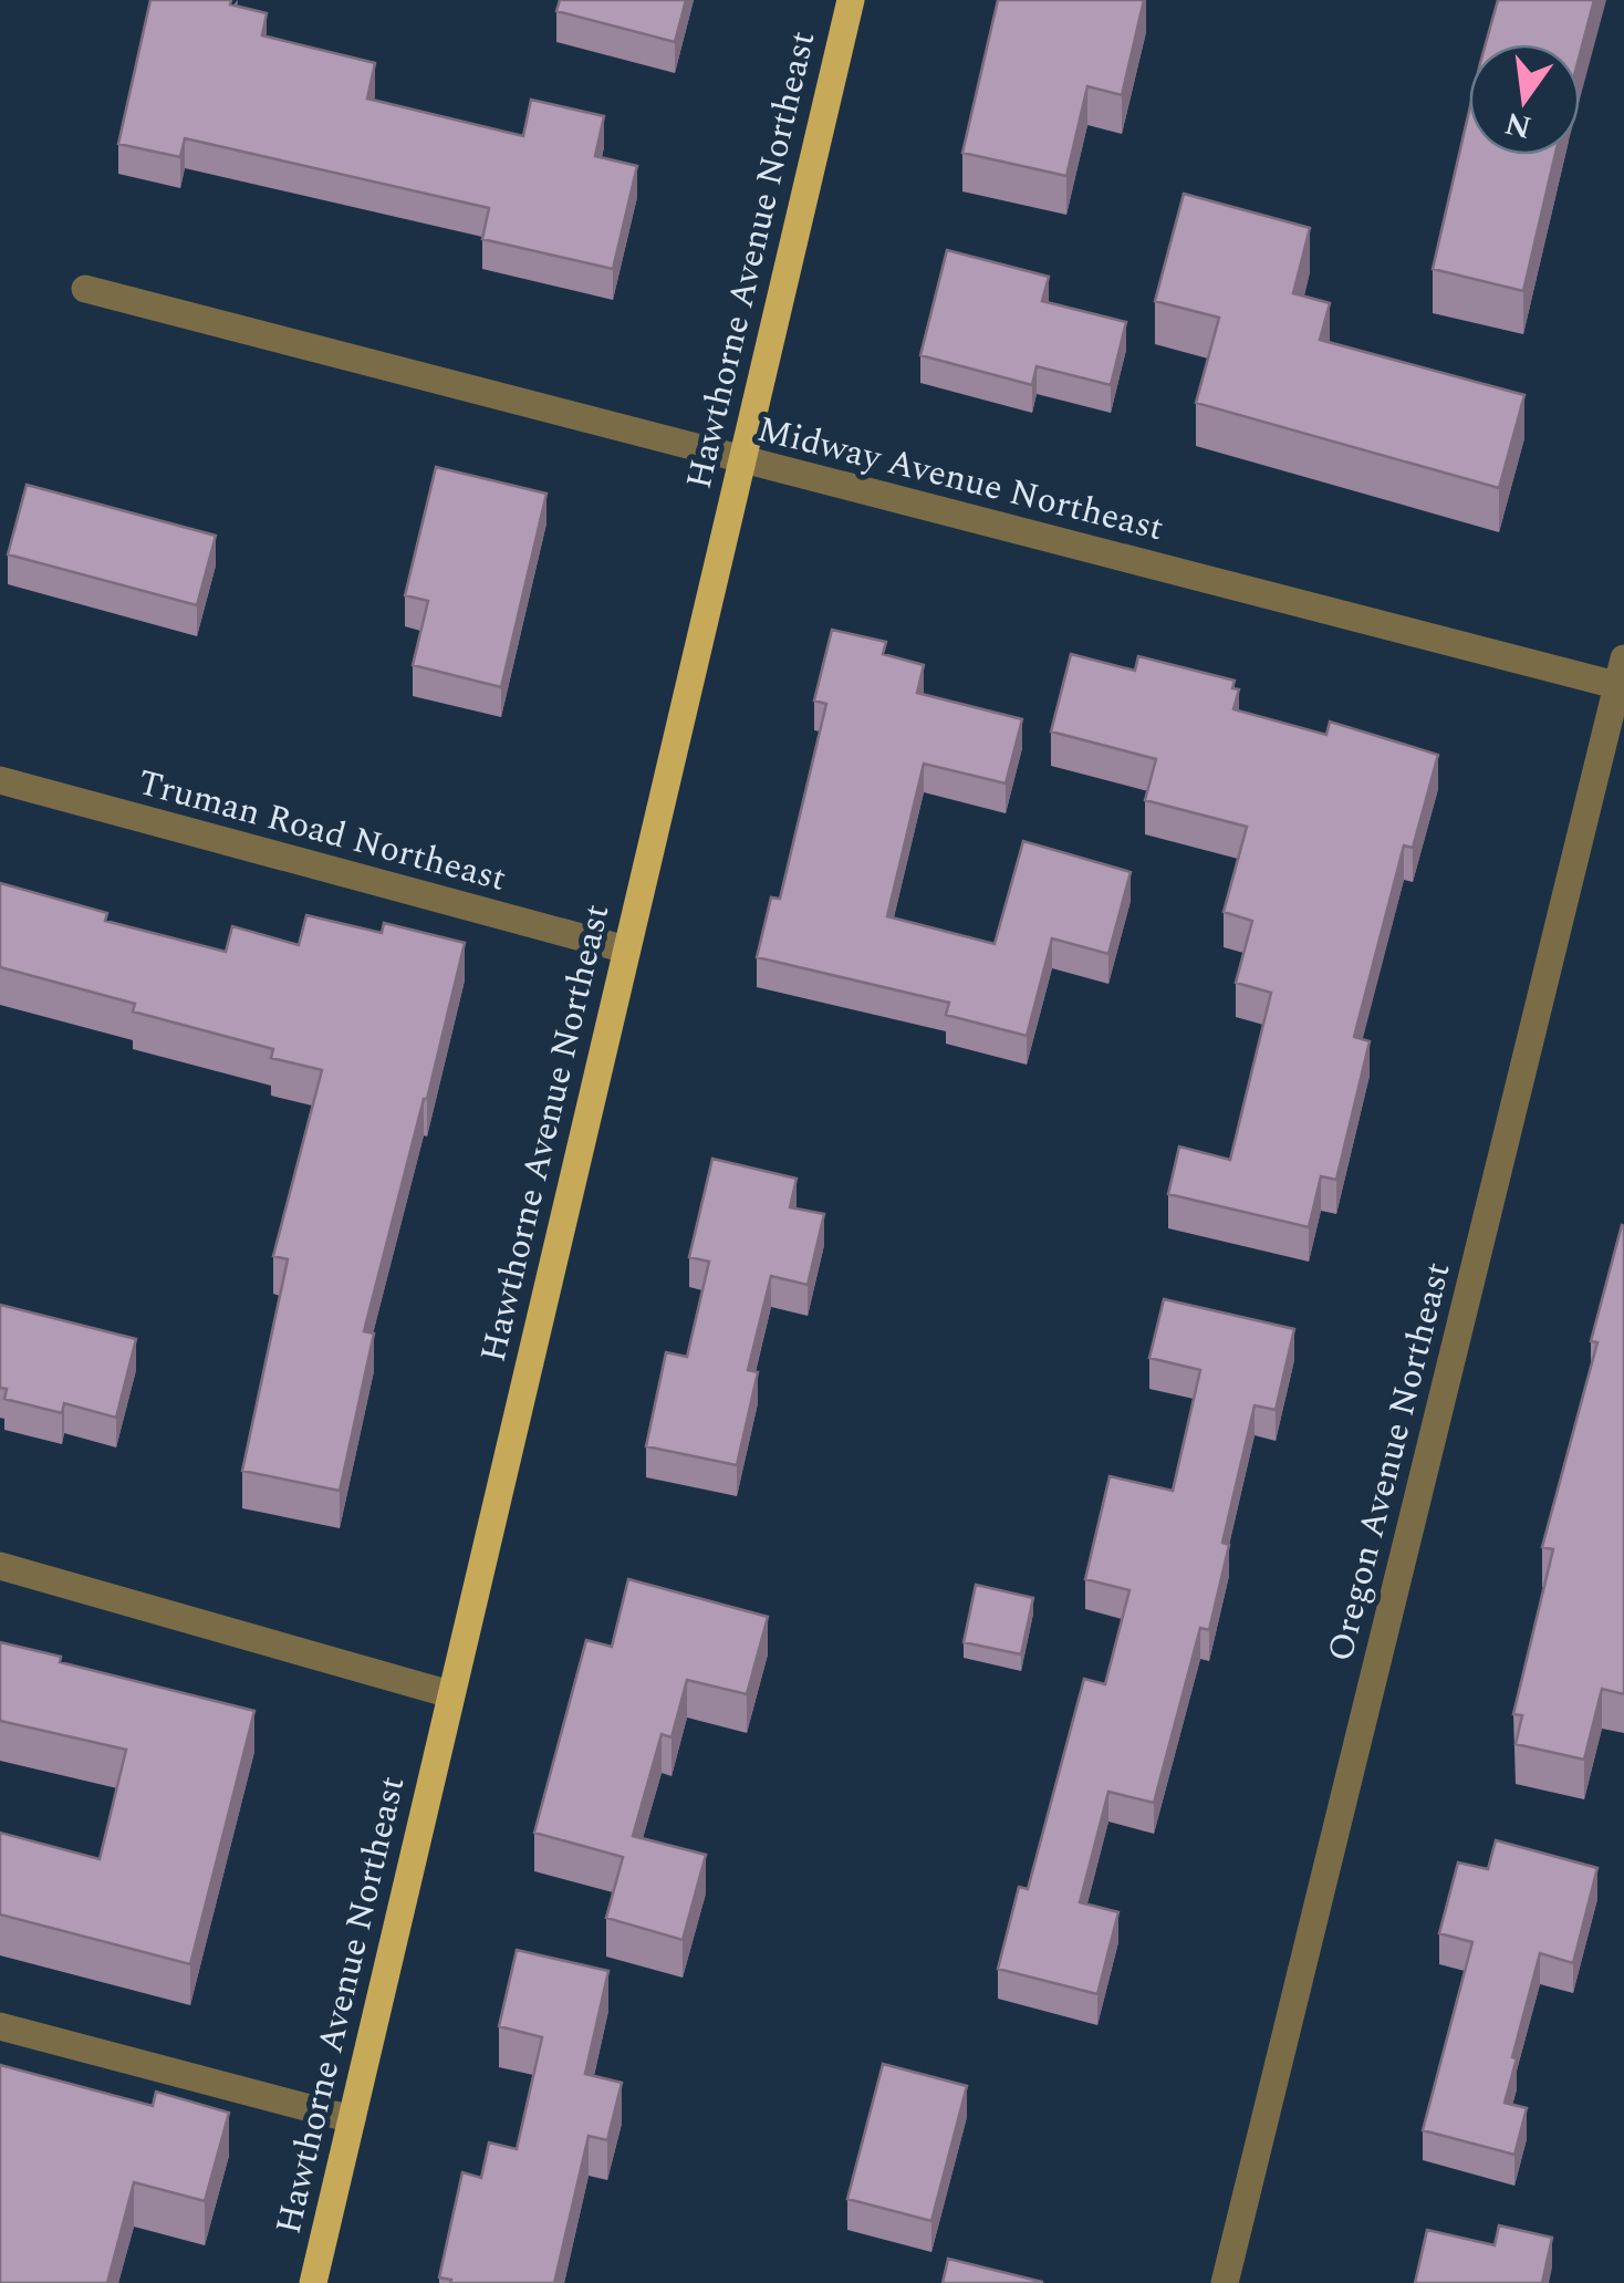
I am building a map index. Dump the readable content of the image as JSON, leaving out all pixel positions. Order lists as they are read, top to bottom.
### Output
{
  "streets": {
    "main road": ["Hawthorne Avenue Northeast"],
    "street": ["Midway Avenue Northeast", "Truman Road Northeast", "Oregon Avenue Northeast"]
  },
  "crossings": [
    ["Hawthorne Avenue Northeast", "Midway Avenue Northeast"],
    ["Hawthorne Avenue Northeast", "Truman Road Northeast"],
    ["Midway Avenue Northeast", "Oregon Avenue Northeast"]
  ],
  "north": "bottom"
}
